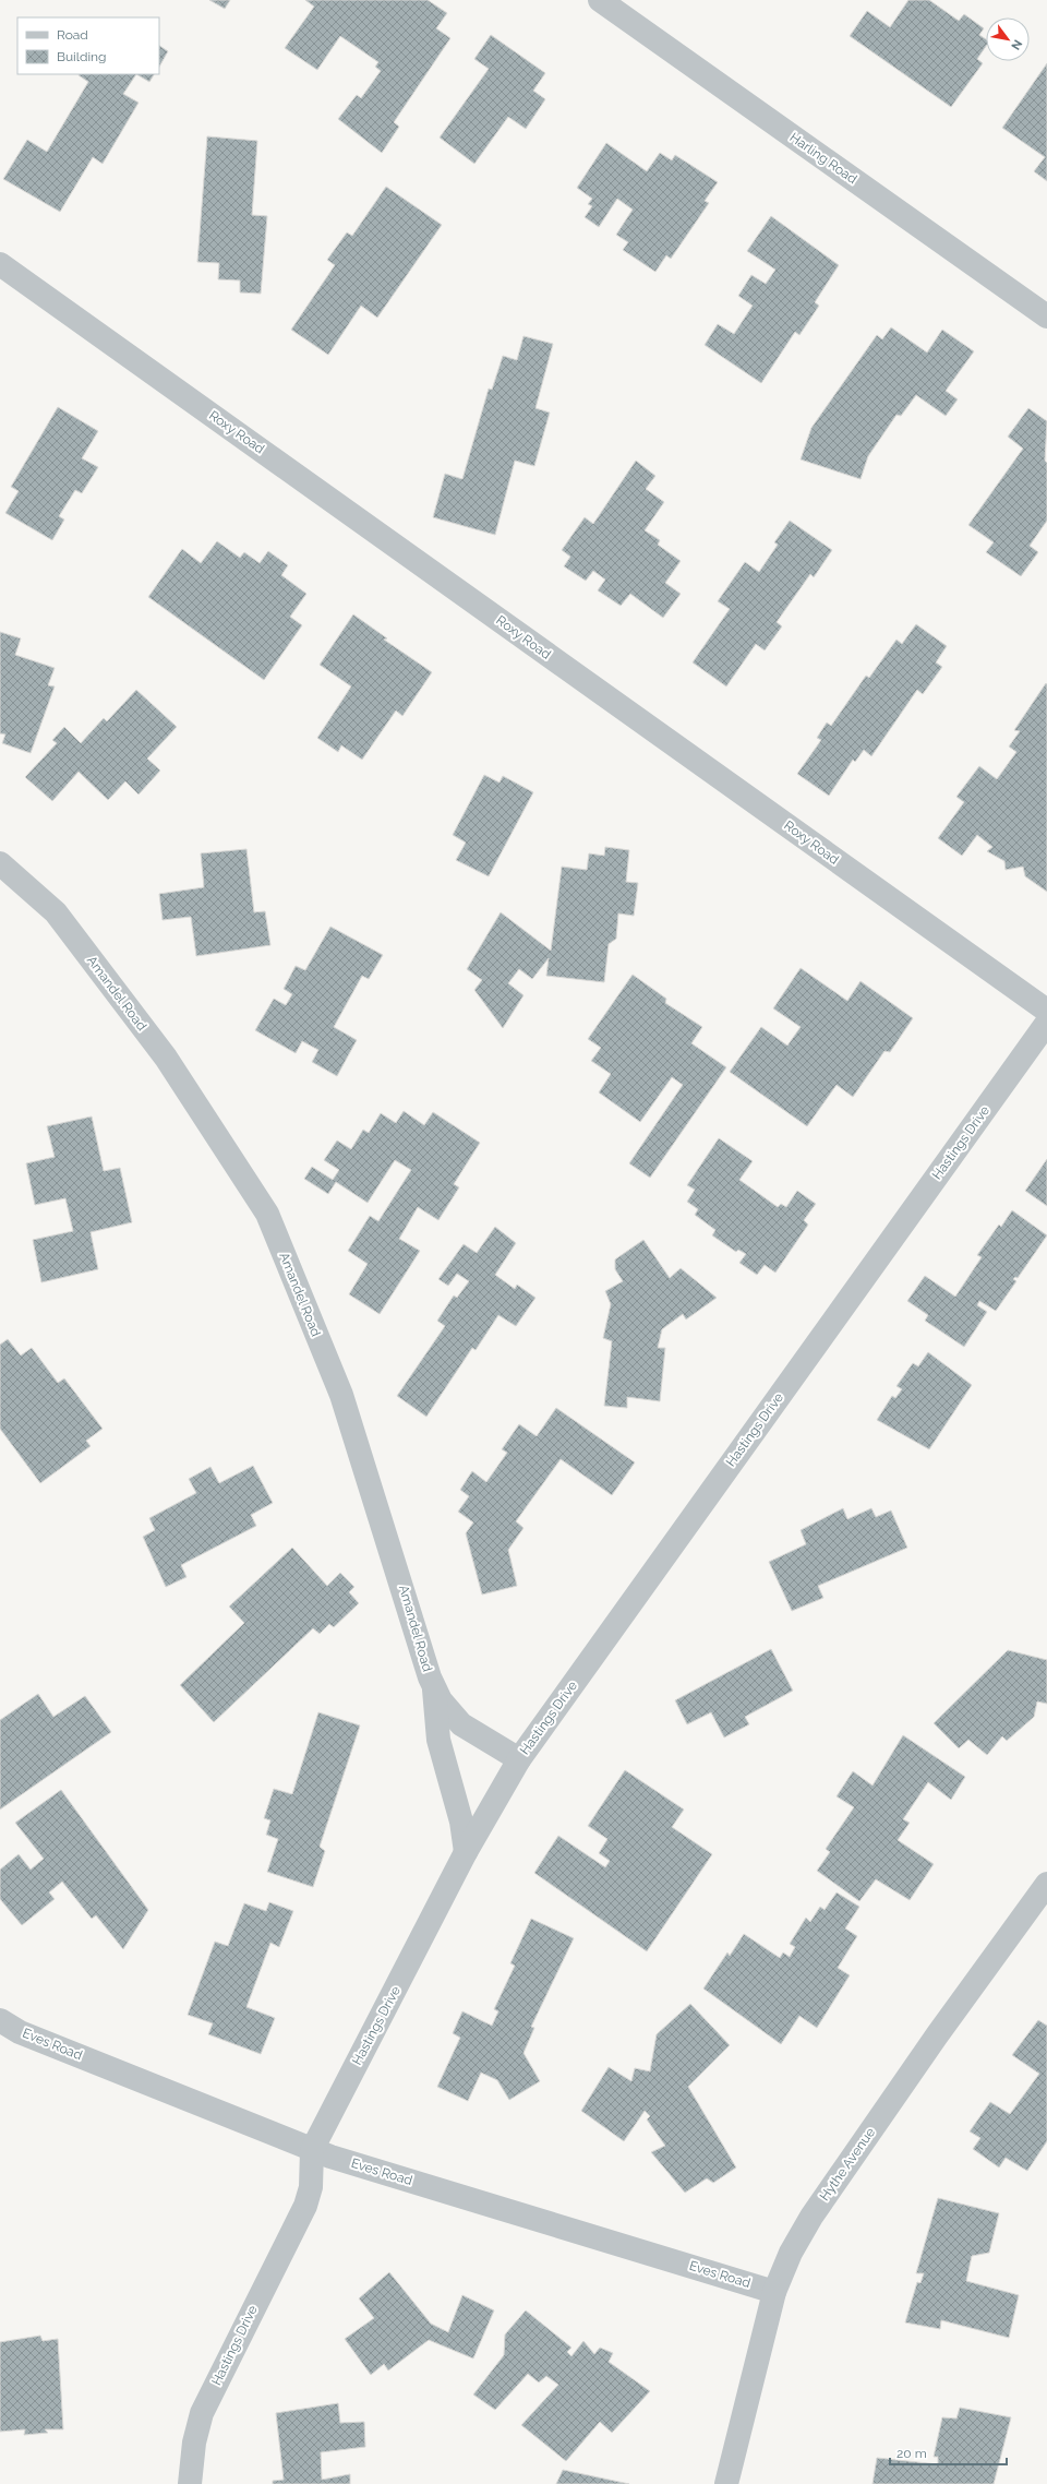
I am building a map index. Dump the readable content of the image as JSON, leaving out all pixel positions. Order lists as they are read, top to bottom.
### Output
{
  "streets": {
    "street": [
      "Harling Road",
      "Roxy Road",
      "Amandel Road",
      "Hastings Drive",
      "Eves Road",
      "Hythe Avenue"
    ]
  },
  "crossings": [
    ["Amandel Road", "Hastings Drive"],
    ["Hastings Drive", "Eves Road"],
    ["Eves Road", "Hythe Avenue"]
  ],
  "legend": ["Road", "Building"],
  "scale_bar": "20 m",
  "north": "bottom right"
}
